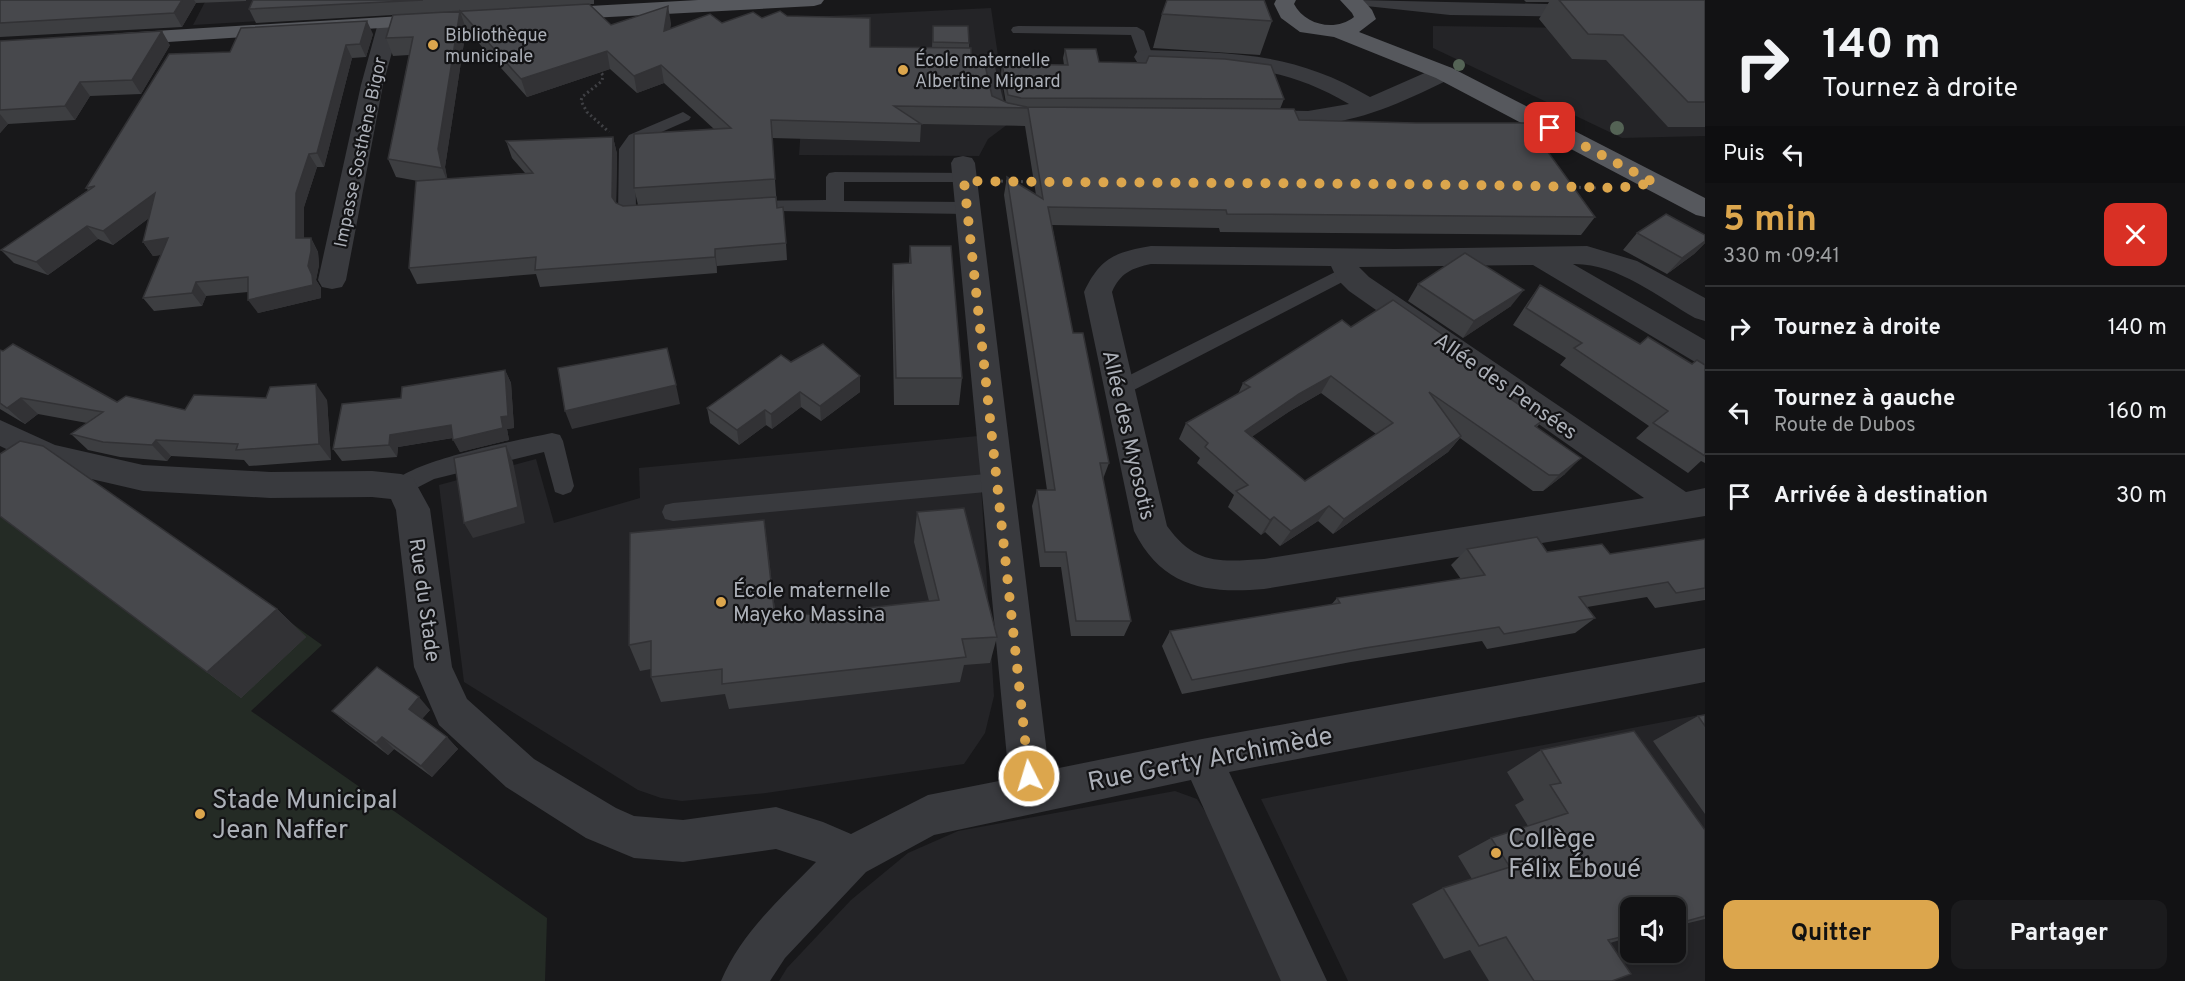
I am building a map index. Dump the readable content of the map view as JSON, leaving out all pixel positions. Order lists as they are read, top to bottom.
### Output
{
  "streets": {
    "street": [
      "Impasse Sosthène Bigor",
      "Allée des Pensées",
      "Allée des Myosotis",
      "Rue du Stade",
      "Rue Gerty Archimède"
    ]
  },
  "crossings": [
    ["Allée des Pensées", "Allée des Myosotis"],
    ["Rue du Stade", "Rue Gerty Archimède"]
  ],
  "places": [
    "Bibliothèque municipale",
    "École maternelle Albertine Mignard",
    "École maternelle Mayeko Massina",
    "Stade Municipal Jean Naffer",
    "Collège Félix Éboué"
  ],
  "page": {
    "turn": ["140 m", "Tournez à droite"],
    "then": "Puis",
    "heading": ["5 min", "330 m · 09:41"],
    "list": [
      {
        "name": "Tournez à droite",
        "value": "140 m"
      },
      {
        "name": "Tournez à gauche",
        "note": "Route de Dubos",
        "value": "160 m"
      },
      {
        "name": "Arrivée à destination",
        "value": "30 m"
      }
    ],
    "buttons": ["Quitter", "Partager"]
  }
}
